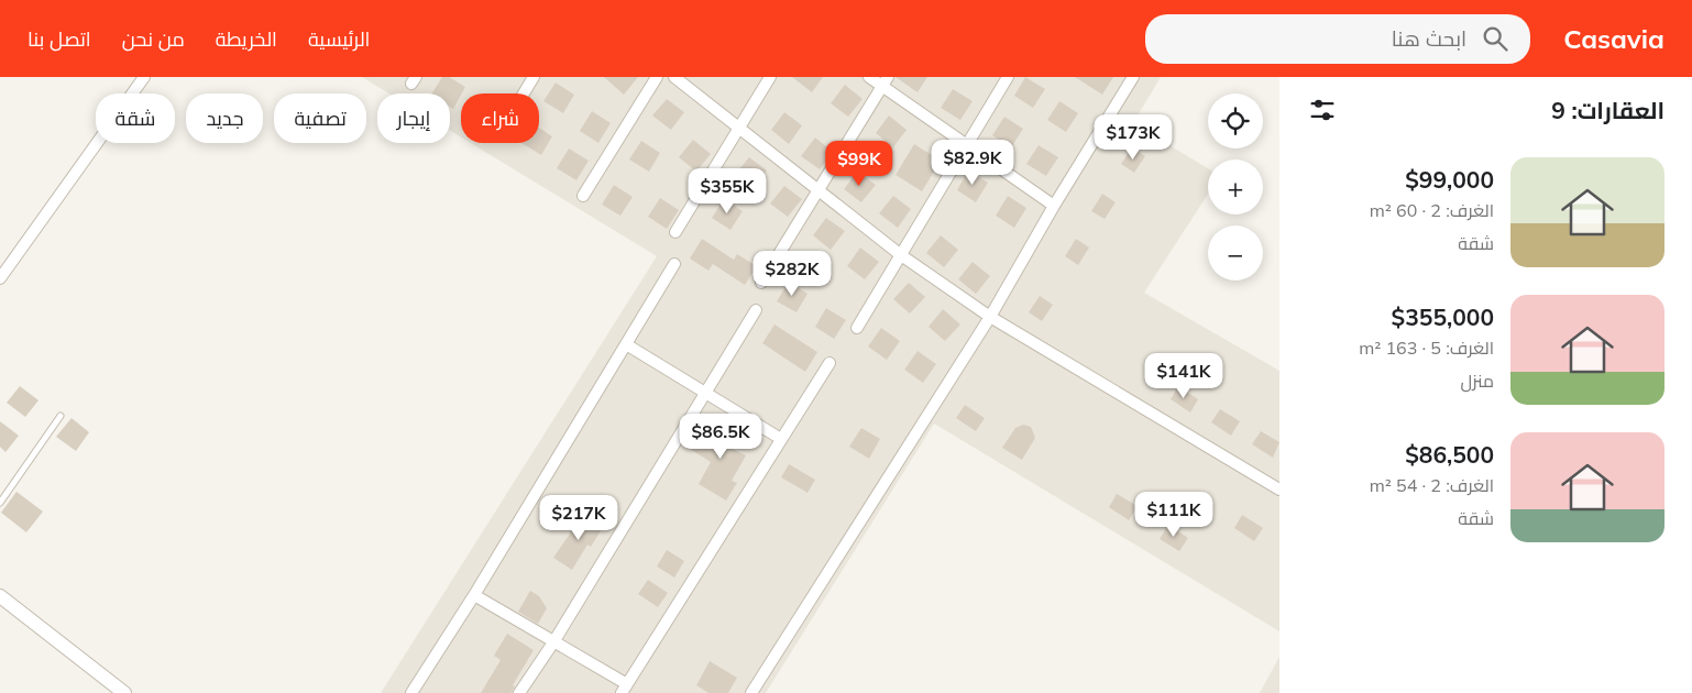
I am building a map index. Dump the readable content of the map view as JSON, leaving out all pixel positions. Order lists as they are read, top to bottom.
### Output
{
  "page": {
    "header": "Casavia",
    "search": "ابحث هنا",
    "nav": [
      "الرئيسية",
      "الخريطة",
      "من نحن",
      "اتصل بنا"
    ],
    "heading": "العقارات: 9",
    "map_buttons": ["+", "−"],
    "chip": [
      "شراء",
      "إيجار",
      "تصفية",
      "جديد",
      "شقة"
    ],
    "price": [
      "$173K",
      "$82.9K",
      "$99K",
      "$355K",
      "$282K",
      "$141K",
      "$86.5K",
      "$111K",
      "$217K"
    ],
    "list": [
      {
        "name": "$99,000",
        "note": "الغرف: 2 · 60 m² · شقة"
      },
      {
        "name": "$355,000",
        "note": "الغرف: 5 · 163 m² · منزل"
      },
      {
        "name": "$86,500",
        "note": "الغرف: 2 · 54 m² · شقة"
      }
    ]
  }
}
